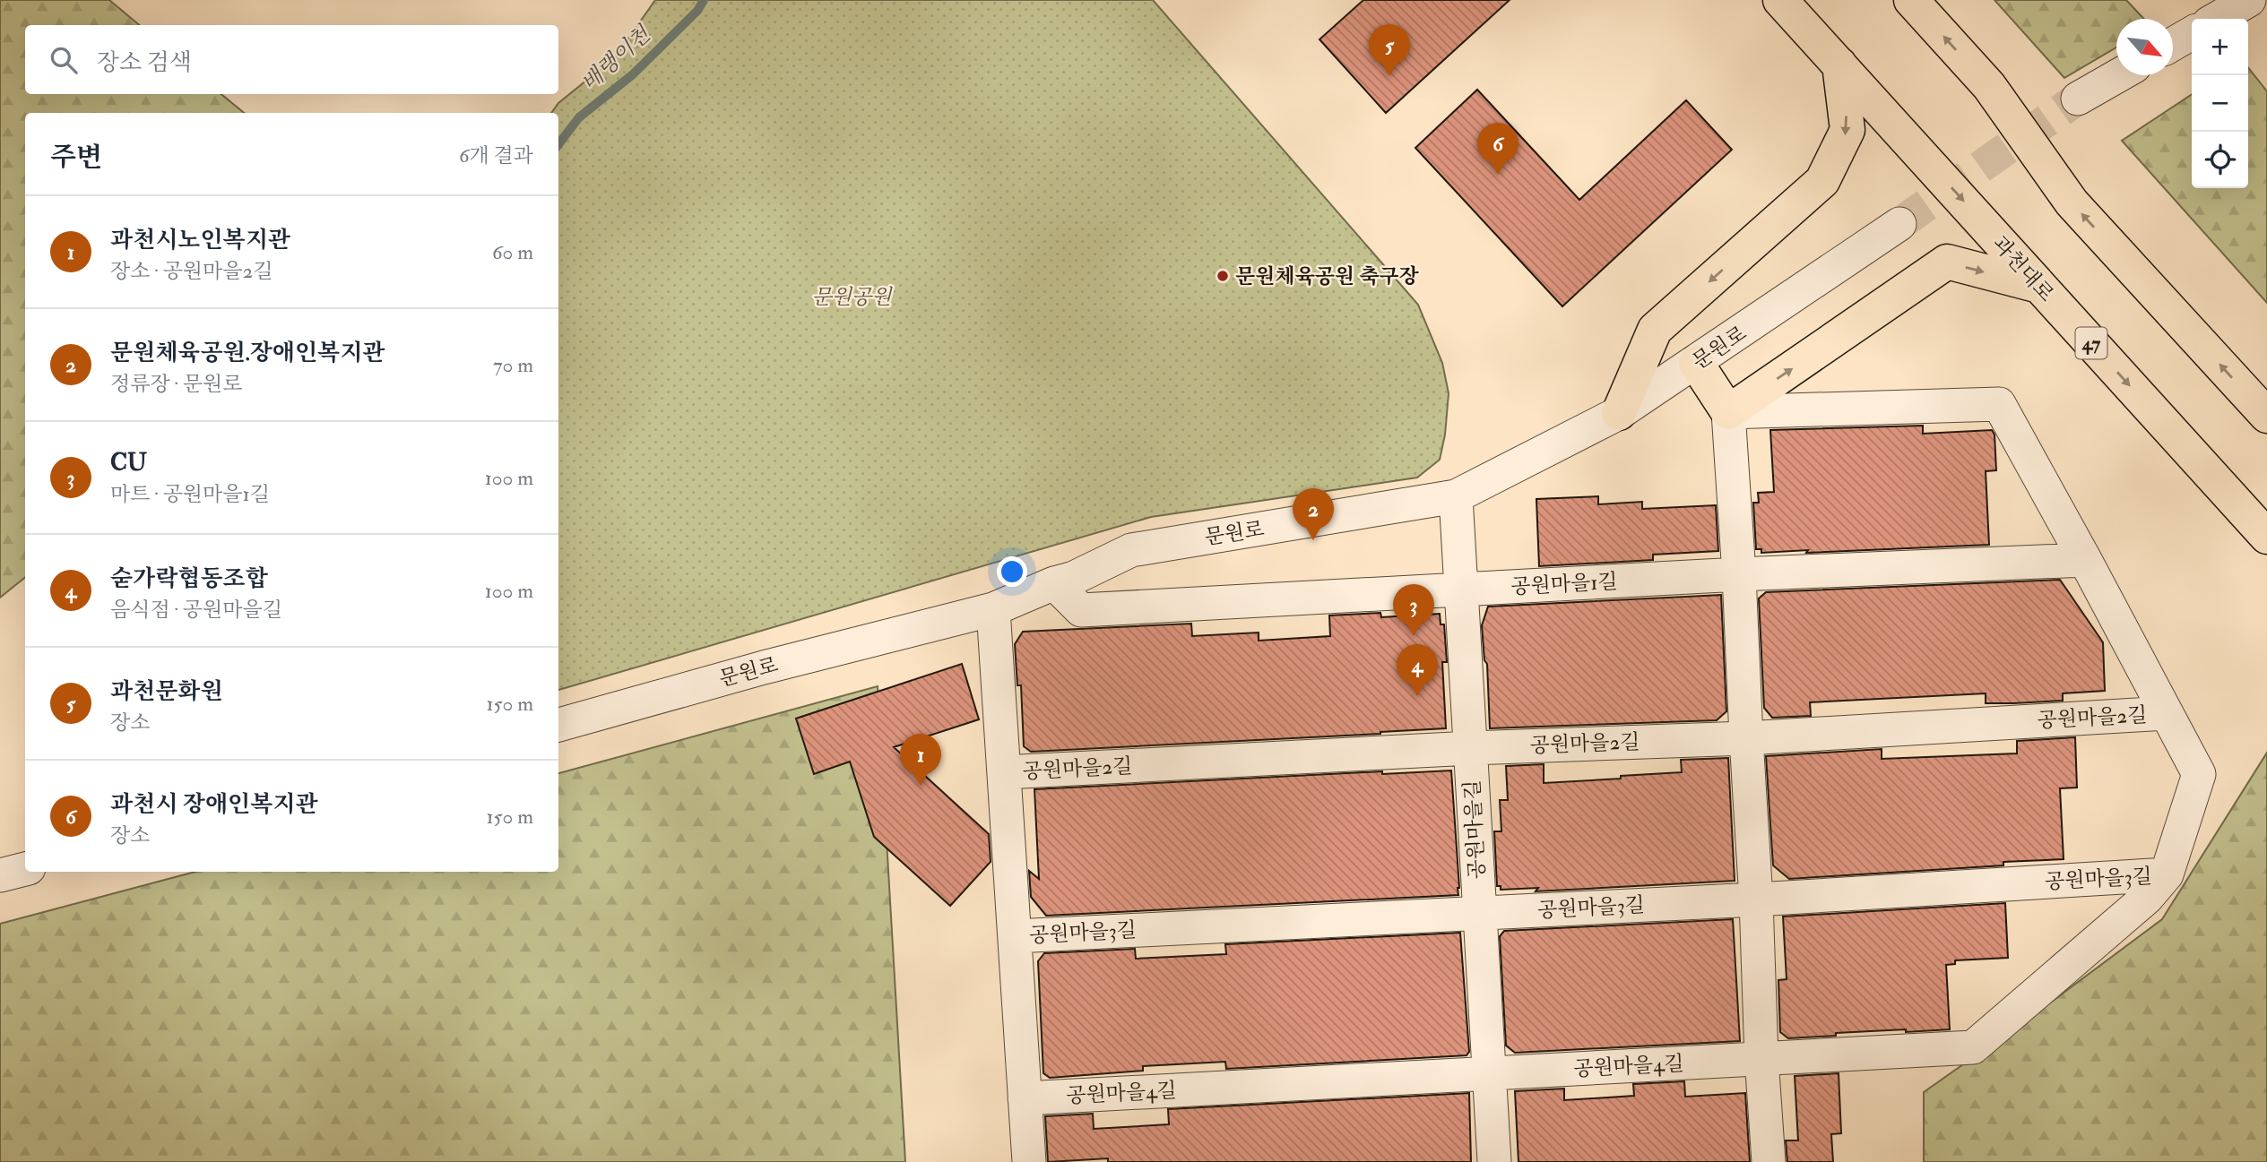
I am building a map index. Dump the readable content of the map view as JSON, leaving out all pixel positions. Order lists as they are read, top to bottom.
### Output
{
  "streets": {
    "highway": ["과천대로", "47"],
    "street": [
      "문원로",
      "공원마을1길",
      "공원마을2길",
      "공원마을길",
      "공원마을3길",
      "공원마을4길"
    ]
  },
  "crossings": [
    ["문원로", "공원마을1길"],
    ["문원로", "공원마을길"],
    ["공원마을1길", "공원마을길"],
    ["공원마을2길", "공원마을길"],
    ["공원마을길", "공원마을3길"],
    ["공원마을길", "공원마을4길"],
    ["공원마을3길", "공원마을4길"]
  ],
  "water": ["배랭이천"],
  "parks": ["문원공원"],
  "places": ["문원체육공원 축구장"],
  "north": "bottom right",
  "page": {
    "map_buttons": ["+", "−"],
    "pins": [
      "5",
      "6",
      "2",
      "3",
      "4",
      "1"
    ],
    "search": "장소 검색",
    "heading": ["주변", "6개 결과"],
    "list": [
      {
        "mark": "1",
        "name": "과천시노인복지관",
        "note": "장소 · 공원마을2길",
        "value": "60 m"
      },
      {
        "mark": "2",
        "name": "문원체육공원.장애인복지관",
        "note": "정류장 · 문원로",
        "value": "70 m"
      },
      {
        "mark": "3",
        "name": "CU",
        "note": "마트 · 공원마을1길",
        "value": "100 m"
      },
      {
        "mark": "4",
        "name": "숟가락협동조합",
        "note": "음식점 · 공원마을길",
        "value": "100 m"
      },
      {
        "mark": "5",
        "name": "과천문화원",
        "note": "장소",
        "value": "150 m"
      },
      {
        "mark": "6",
        "name": "과천시 장애인복지관",
        "note": "장소",
        "value": "150 m"
      }
    ]
  }
}
